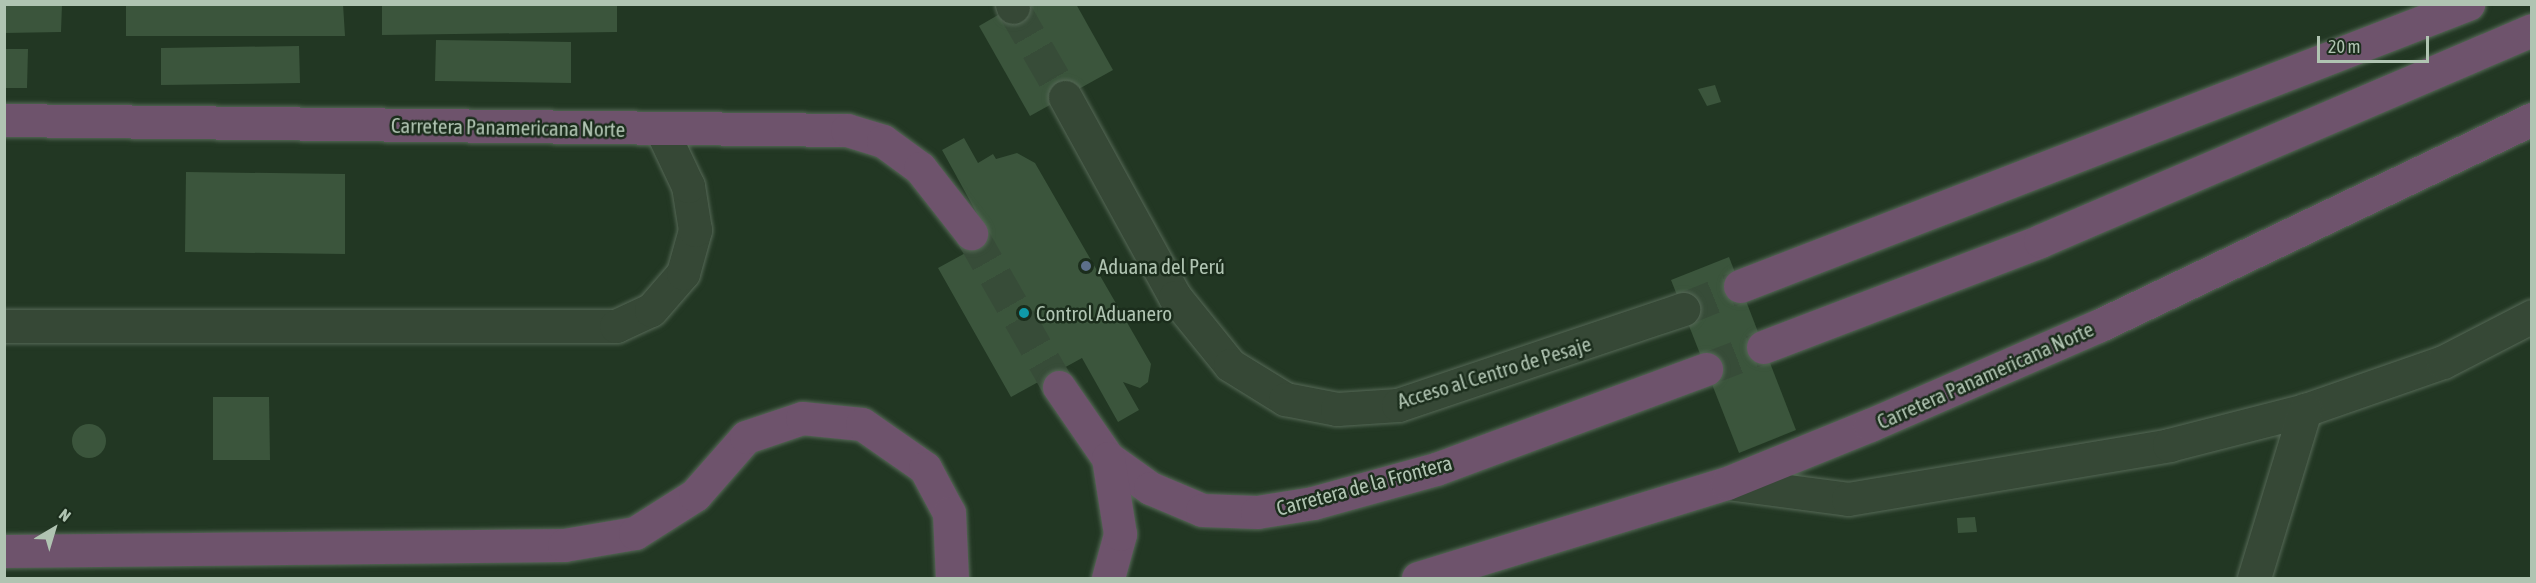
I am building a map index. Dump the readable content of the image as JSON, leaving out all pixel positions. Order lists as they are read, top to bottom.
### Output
{
  "streets": {
    "highway": ["Carretera Panamericana Norte", "Carretera de la Frontera"],
    "street": ["Acceso al Centro de Pesaje"]
  },
  "places": ["Aduana del Perú", "Control Aduanero"],
  "scale_bar": "20 m",
  "north": "top right"
}
